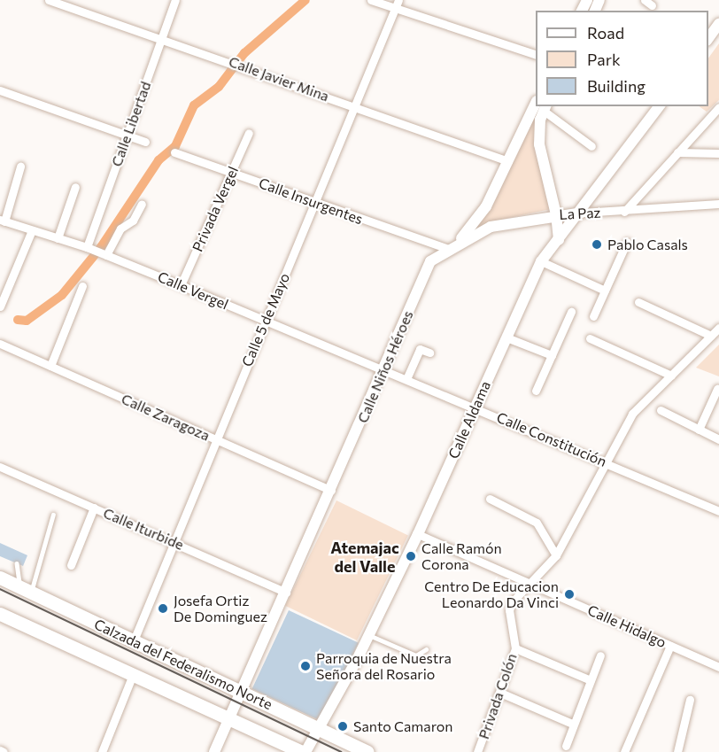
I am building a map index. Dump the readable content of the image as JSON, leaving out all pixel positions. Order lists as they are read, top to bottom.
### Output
{
  "streets": {
    "main road": ["Calzada del Federalismo Norte"],
    "street": [
      "Calle Javier Mina",
      "Calle Libertad",
      "Calle Insurgentes",
      "Privada Vergel",
      "La Paz",
      "Calle Vergel",
      "Calle 5 de Mayo",
      "Calle Niños Héroes",
      "Calle Zaragoza",
      "Calle Aldama",
      "Calle Constitución",
      "Calle Iturbide",
      "Calle Hidalgo",
      "Privada Colón"
    ]
  },
  "crossings": [
    ["Calle Javier Mina", "Calle Libertad"],
    ["Calle Javier Mina", "Calle 5 de Mayo"],
    ["Calle Libertad", "Calle Vergel"],
    ["Calle Insurgentes", "Privada Vergel"],
    ["Calle Insurgentes", "La Paz"],
    ["Calle Insurgentes", "Calle 5 de Mayo"],
    ["Calle Insurgentes", "Calle Niños Héroes"],
    ["Privada Vergel", "Calle Vergel"],
    ["La Paz", "Calle Niños Héroes"],
    ["La Paz", "Calle Aldama"],
    ["Calle Vergel", "Calle 5 de Mayo"],
    ["Calle Vergel", "Calle Niños Héroes"],
    ["Calle Vergel", "Calle Constitución"],
    ["Calle 5 de Mayo", "Calle Zaragoza"],
    ["Calle 5 de Mayo", "Calle Iturbide"],
    ["Calle 5 de Mayo", "Calzada del Federalismo Norte"],
    ["Calle Niños Héroes", "Calle Zaragoza"],
    ["Calle Niños Héroes", "Calle Constitución"],
    ["Calle Niños Héroes", "Calle Iturbide"],
    ["Calle Niños Héroes", "Calzada del Federalismo Norte"],
    ["Calle Aldama", "Calle Constitución"],
    ["Calle Aldama", "Calle Hidalgo"],
    ["Calle Aldama", "Calzada del Federalismo Norte"],
    ["Calle Constitución", "Privada Colón"],
    ["Calle Hidalgo", "Privada Colón"]
  ],
  "districts": ["Atemajac del Valle"],
  "places": [
    "Pablo Casals",
    "Calle Ramón Corona",
    "Centro De Educacion Leonardo Da Vinci",
    "Josefa Ortiz De Dominguez",
    "Parroquia de Nuestra Señora del Rosario",
    "Santo Camaron"
  ],
  "legend": ["Road", "Park", "Building"]
}
